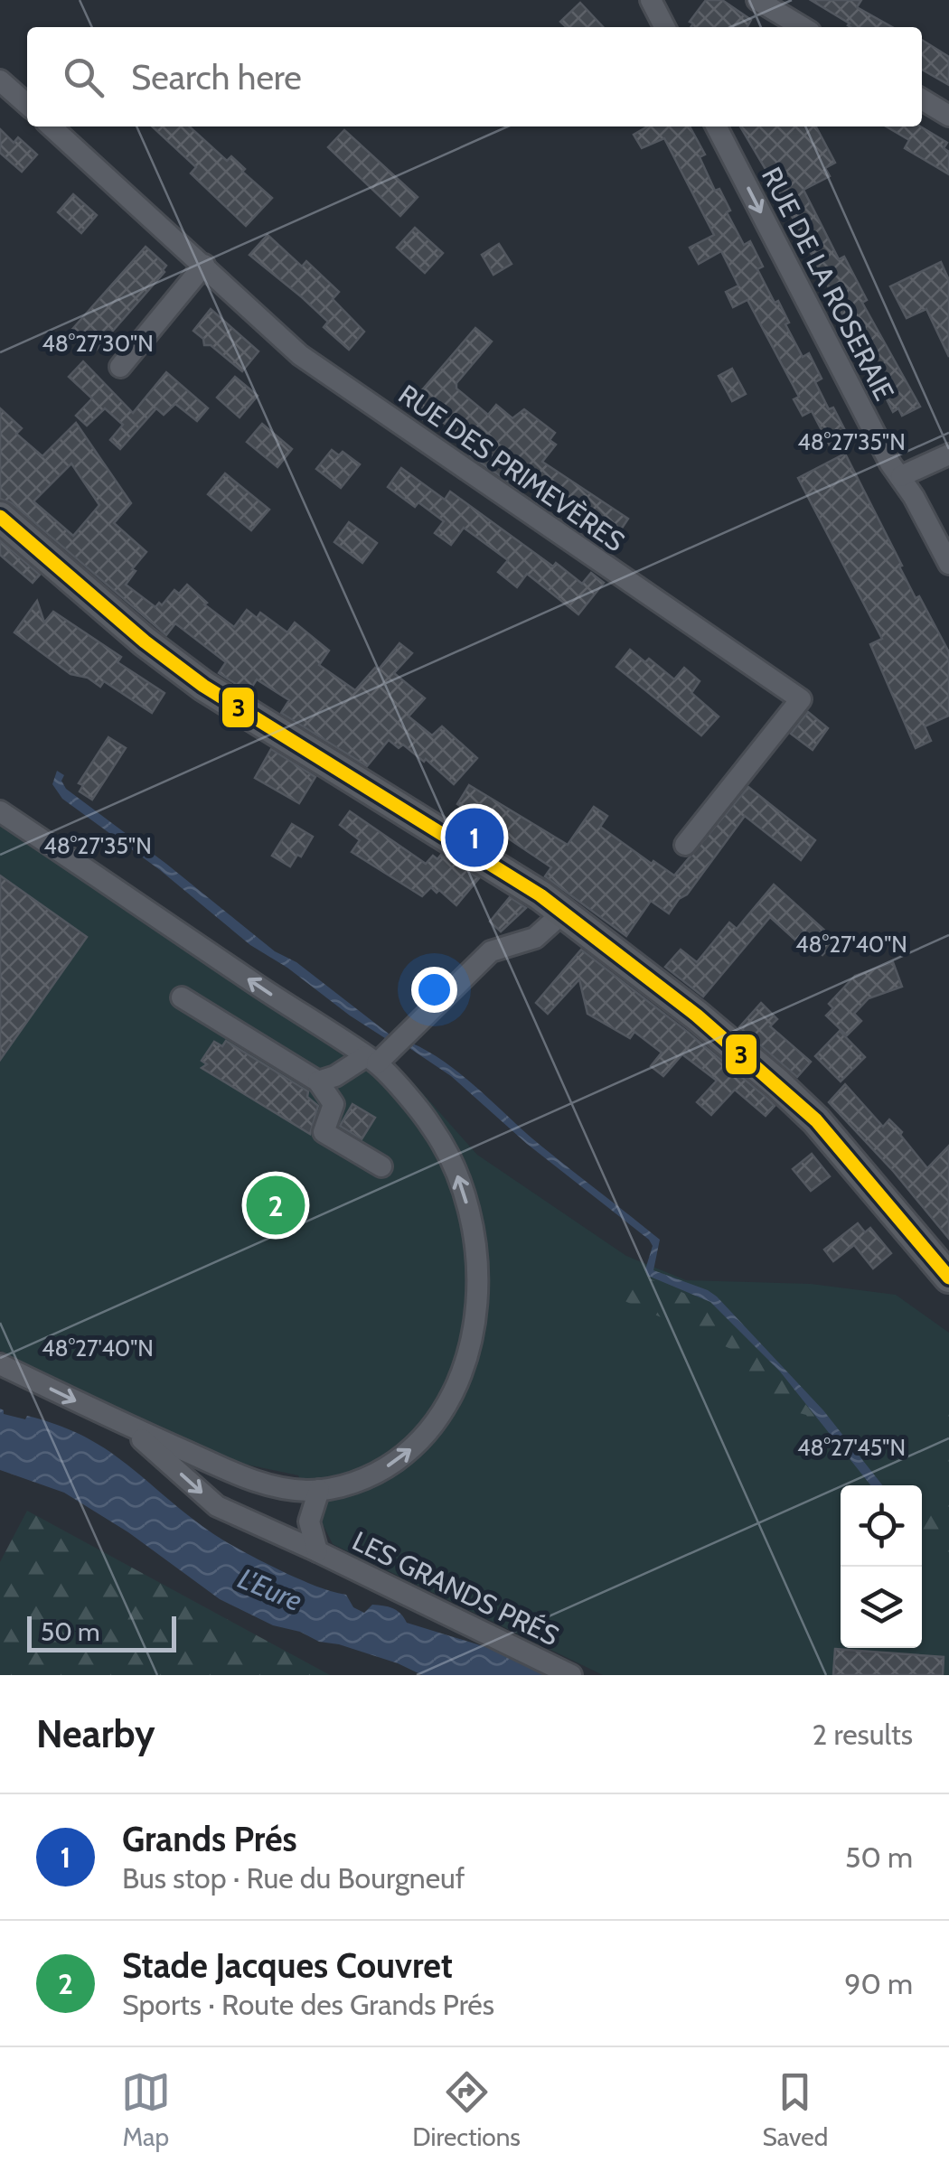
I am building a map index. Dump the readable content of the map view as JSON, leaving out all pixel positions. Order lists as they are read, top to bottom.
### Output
{
  "streets": {
    "street": ["RUE DE LA ROSERAIE", "RUE DES PRIMEVÈRES", "LES GRANDS PRÉS"]
  },
  "one_way": ["RUE DE LA ROSERAIE"],
  "water": ["L'Eure"],
  "lines": ["transit line 3"],
  "scale_bar": "50 m",
  "page": {
    "search": "Search here",
    "pins": ["1", "2"],
    "scale": "50 m",
    "heading": ["Nearby", "2 results"],
    "list": [
      {
        "mark": "1",
        "name": "Grands Prés",
        "note": "Bus stop · Rue du Bourgneuf",
        "value": "50 m"
      },
      {
        "mark": "2",
        "name": "Stade Jacques Couvret",
        "note": "Sports · Route des Grands Prés",
        "value": "90 m"
      }
    ],
    "nav": ["Map", "Directions", "Saved"]
  },
  "coordinates": [
    "48°27'30\"N",
    "48°27'35\"N",
    "48°27'40\"N",
    "48°27'45\"N"
  ]
}
